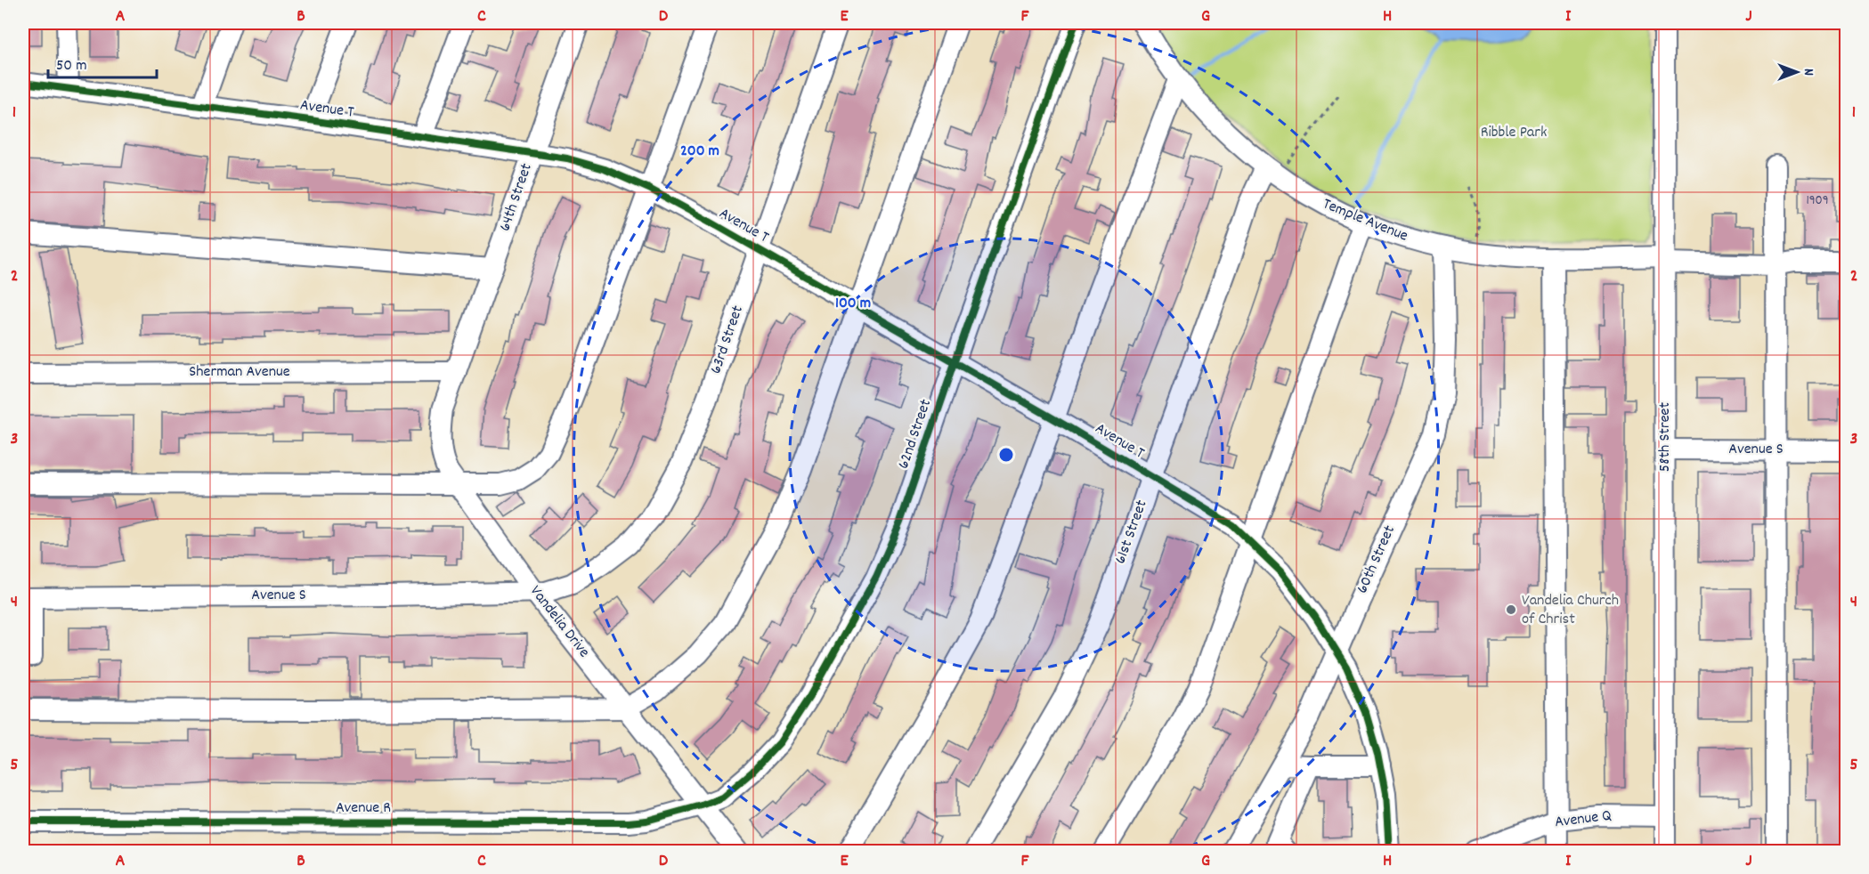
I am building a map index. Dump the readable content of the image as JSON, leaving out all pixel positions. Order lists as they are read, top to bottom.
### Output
{
  "streets": {
    "street": [
      "Avenue T",
      "64th Street",
      "Temple Avenue",
      "63rd Street",
      "Sherman Avenue",
      "62nd Street",
      "58th Street",
      "Avenue S",
      "61st Street",
      "60th Street",
      "Vandelia Drive",
      "Avenue R",
      "Avenue Q"
    ]
  },
  "crossings": [
    ["Avenue T", "64th Street"],
    ["Avenue T", "63rd Street"],
    ["Avenue T", "62nd Street"],
    ["Avenue T", "61st Street"],
    ["Avenue T", "60th Street"],
    ["64th Street", "Sherman Avenue"],
    ["64th Street", "Vandelia Drive"],
    ["Temple Avenue", "58th Street"],
    ["Temple Avenue", "61st Street"],
    ["Temple Avenue", "60th Street"],
    ["63rd Street", "Avenue S"],
    ["63rd Street", "Vandelia Drive"],
    ["Sherman Avenue", "Vandelia Drive"],
    ["62nd Street", "Vandelia Drive"],
    ["62nd Street", "Avenue R"],
    ["58th Street", "Avenue S"],
    ["58th Street", "Avenue Q"],
    ["Avenue S", "Vandelia Drive"],
    ["Vandelia Drive", "Avenue R"]
  ],
  "parks": ["Ribble Park"],
  "places": ["Vandelia Church of Christ"],
  "house_numbers": ["1909"],
  "scale_bar": "50 m",
  "north": "right",
  "grid": {
    "columns": [
      "A",
      "B",
      "C",
      "D",
      "E",
      "F",
      "G",
      "H",
      "I",
      "J"
    ],
    "rows": [
      "1",
      "2",
      "3",
      "4",
      "5"
    ]
  },
  "rings": ["200 m", "100 m"]
}
